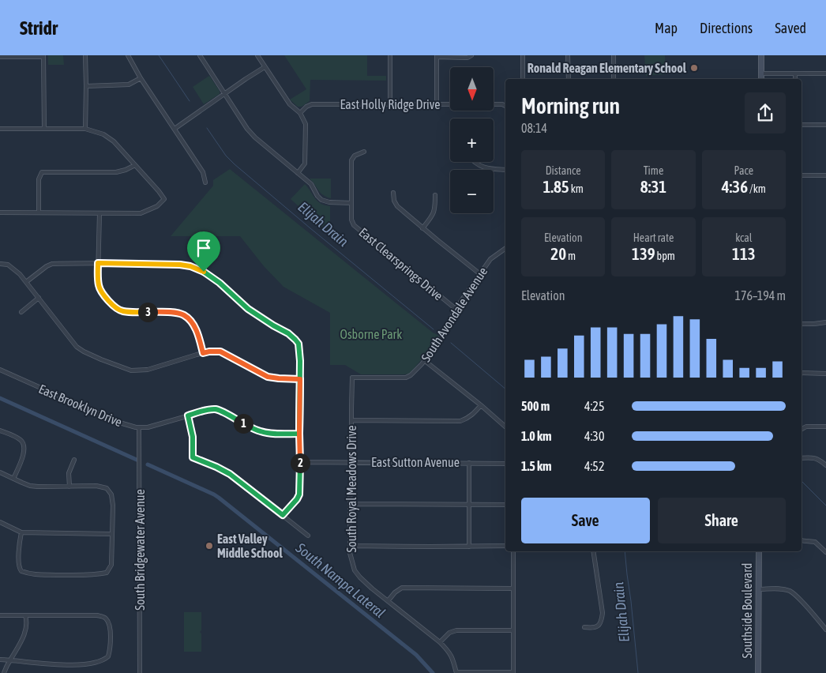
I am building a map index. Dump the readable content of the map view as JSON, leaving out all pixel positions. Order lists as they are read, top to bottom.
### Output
{
  "streets": {
    "main road": ["Southside Boulevard"],
    "street": [
      "East Holly Ridge Drive",
      "East Clearsprings Drive",
      "South Avondale Avenue",
      "East Brooklyn Drive",
      "East Sutton Avenue",
      "South Royal Meadows Drive",
      "South Bridgewater Avenue"
    ]
  },
  "crossings": [
    ["East Clearsprings Drive", "South Avondale Avenue"],
    ["South Avondale Avenue", "South Royal Meadows Drive"],
    ["East Brooklyn Drive", "South Bridgewater Avenue"],
    ["East Sutton Avenue", "South Royal Meadows Drive"]
  ],
  "water": ["Elijah Drain", "South Nampa Lateral"],
  "parks": ["Osborne Park"],
  "places": ["Ronald Reagan Elementary School", "East Valley Middle School"],
  "north": "bottom",
  "page": {
    "header": "Stridr",
    "nav": ["Map", "Directions", "Saved"],
    "map_buttons": ["+", "−"],
    "heading": ["Morning run", "08:14"],
    "stats": [
      ["Distance", "1.85 km"],
      ["Time", "8:31"],
      ["Pace", "4:36 /km"],
      ["Elevation", "20 m"],
      ["Heart rate", "139 bpm"],
      ["kcal", "113"]
    ],
    "chart": ["Elevation", "176–194 m"],
    "pins": ["3", "1", "2"],
    "list": [
      {
        "name": "500 m",
        "note": "4:25"
      },
      {
        "name": "1.0 km",
        "note": "4:30"
      },
      {
        "name": "1.5 km",
        "note": "4:52"
      }
    ],
    "buttons": ["Save", "Share"]
  }
}
